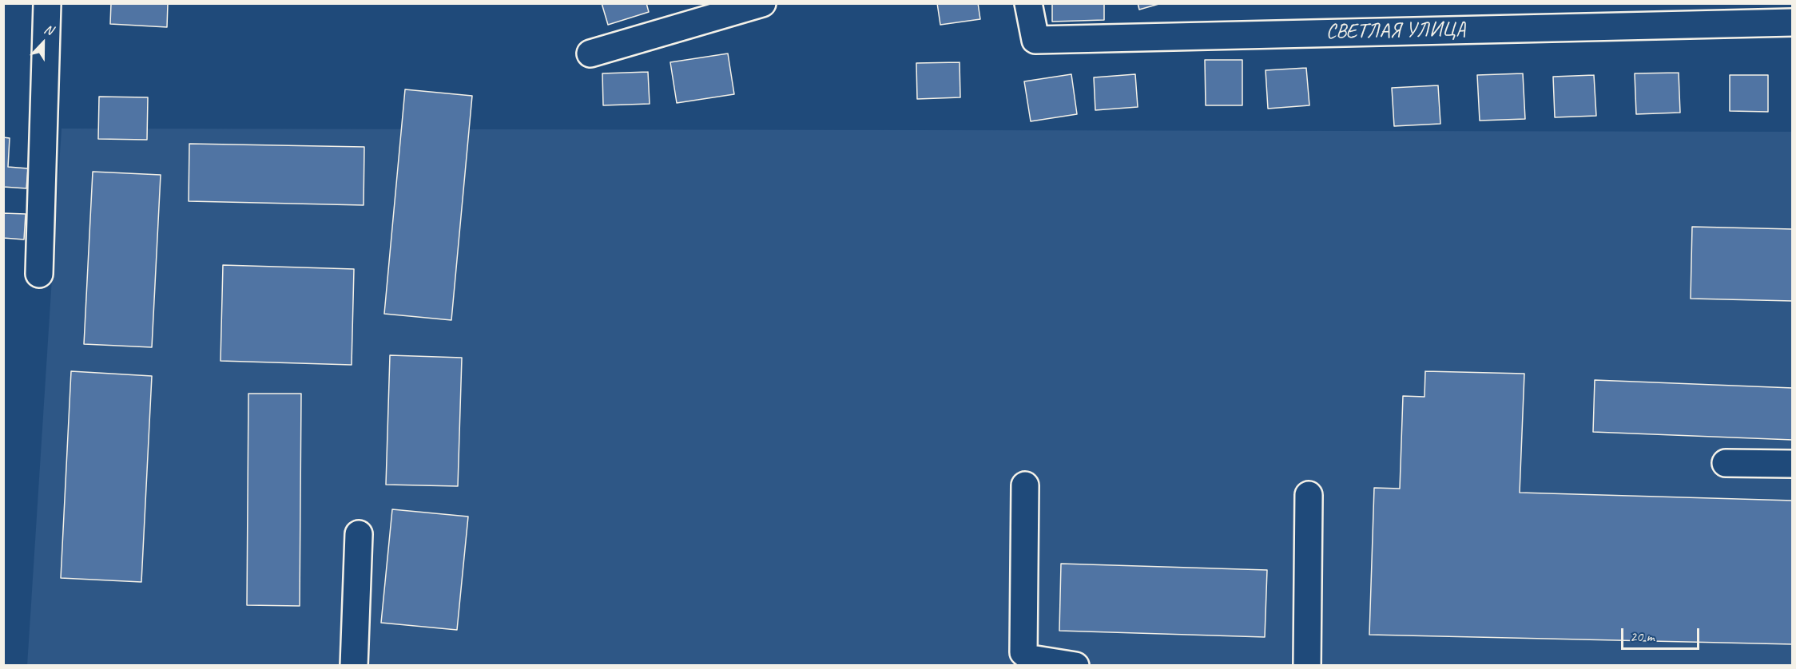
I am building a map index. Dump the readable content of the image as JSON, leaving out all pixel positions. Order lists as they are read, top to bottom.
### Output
{
  "streets": {
    "street": ["СВЕТЛАЯ УЛИЦА"]
  },
  "scale_bar": "20 m",
  "north": "top"
}
